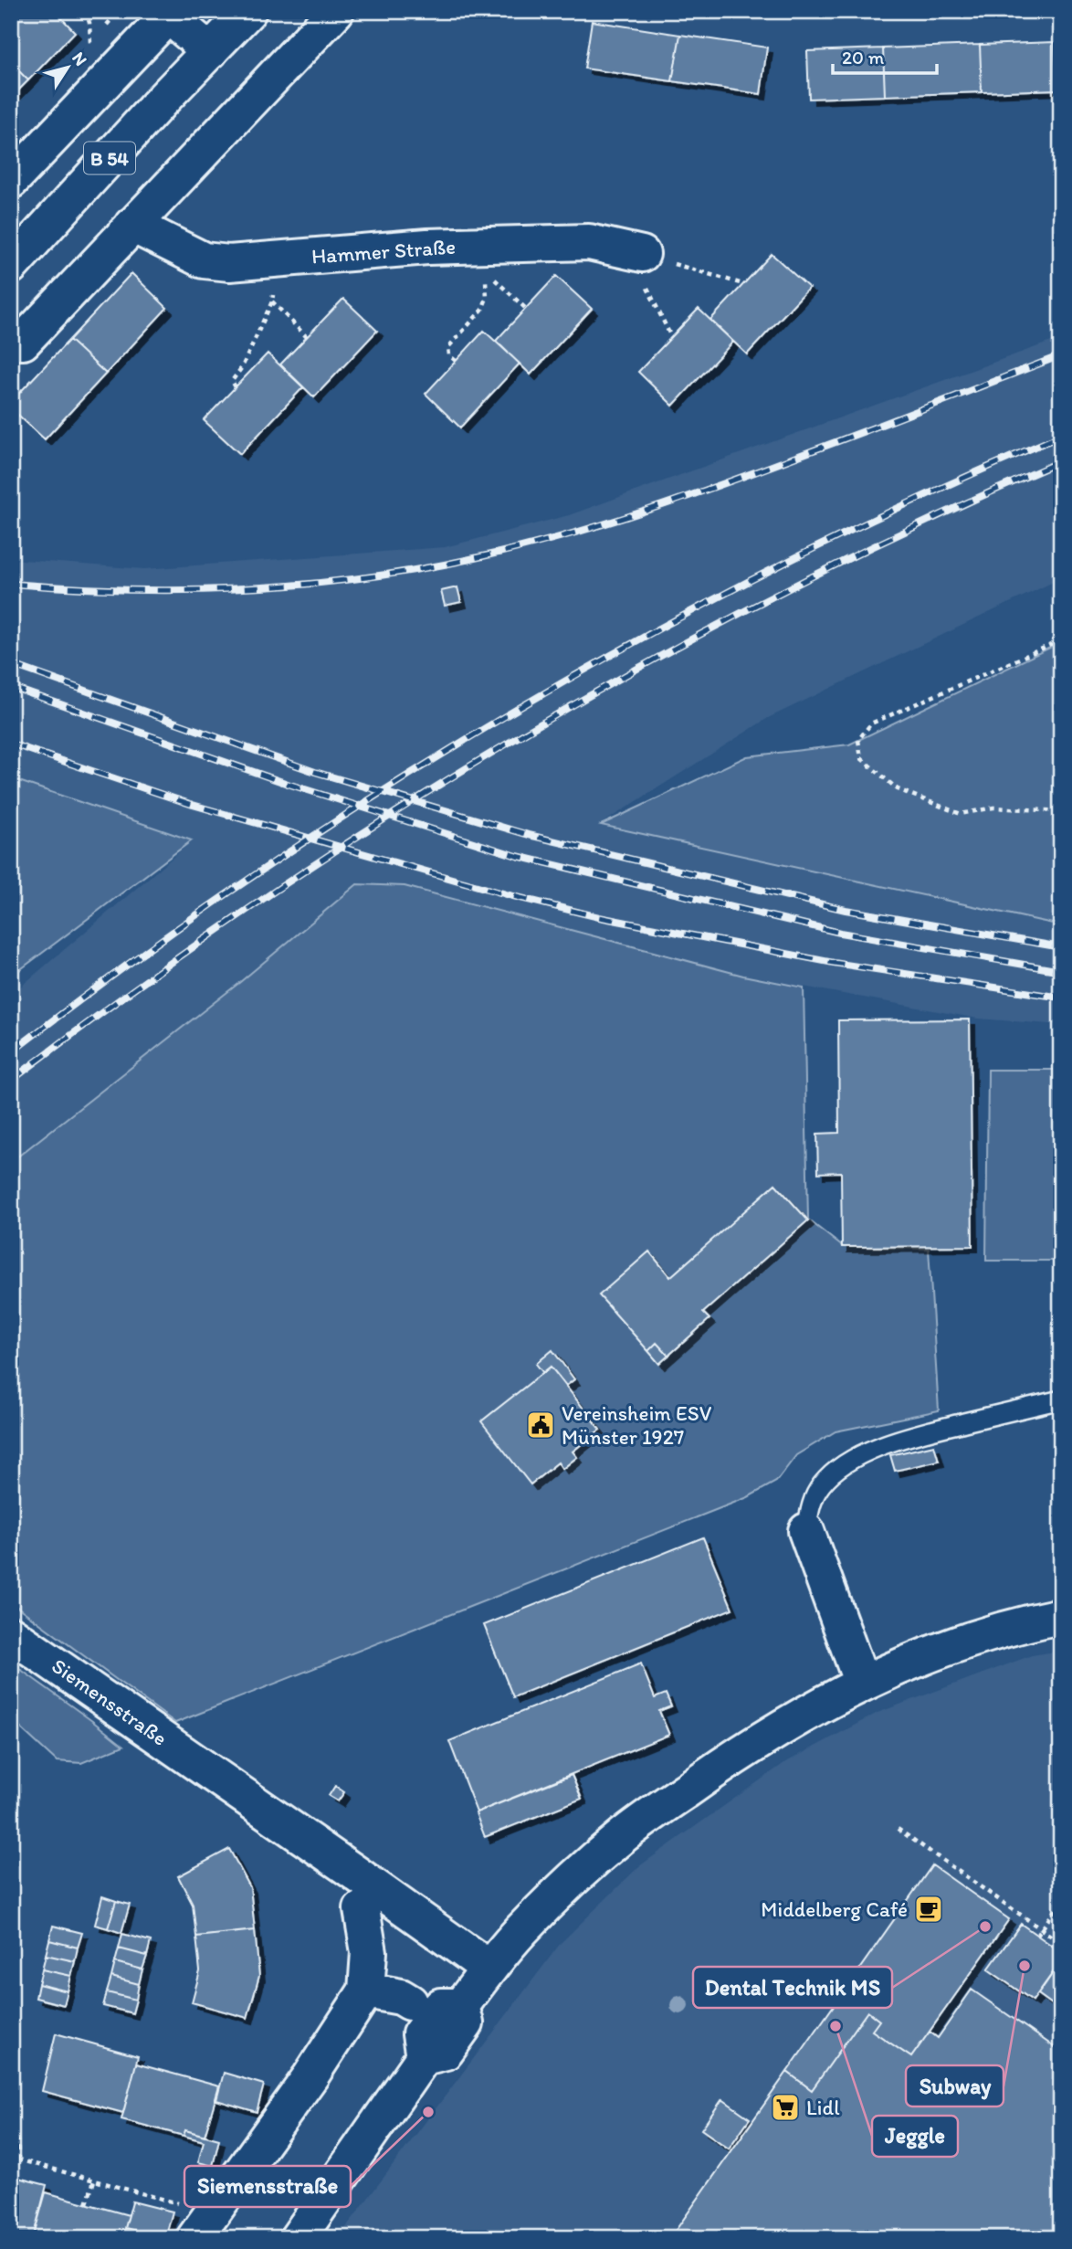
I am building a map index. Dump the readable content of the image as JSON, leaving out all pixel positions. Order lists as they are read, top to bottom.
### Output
{
  "streets": {
    "street": ["B 54", "Hammer Straße", "Siemensstraße"]
  },
  "places": {
    "public building": ["Vereinsheim ESV Münster 1927"],
    "cafe": ["Middelberg Café"],
    "other": [
      "Dental Technik MS",
      "Subway",
      "Jeggle",
      "Siemensstraße"
    ],
    "supermarket": ["Lidl"]
  },
  "scale_bar": "20 m",
  "north": "top right"
}
